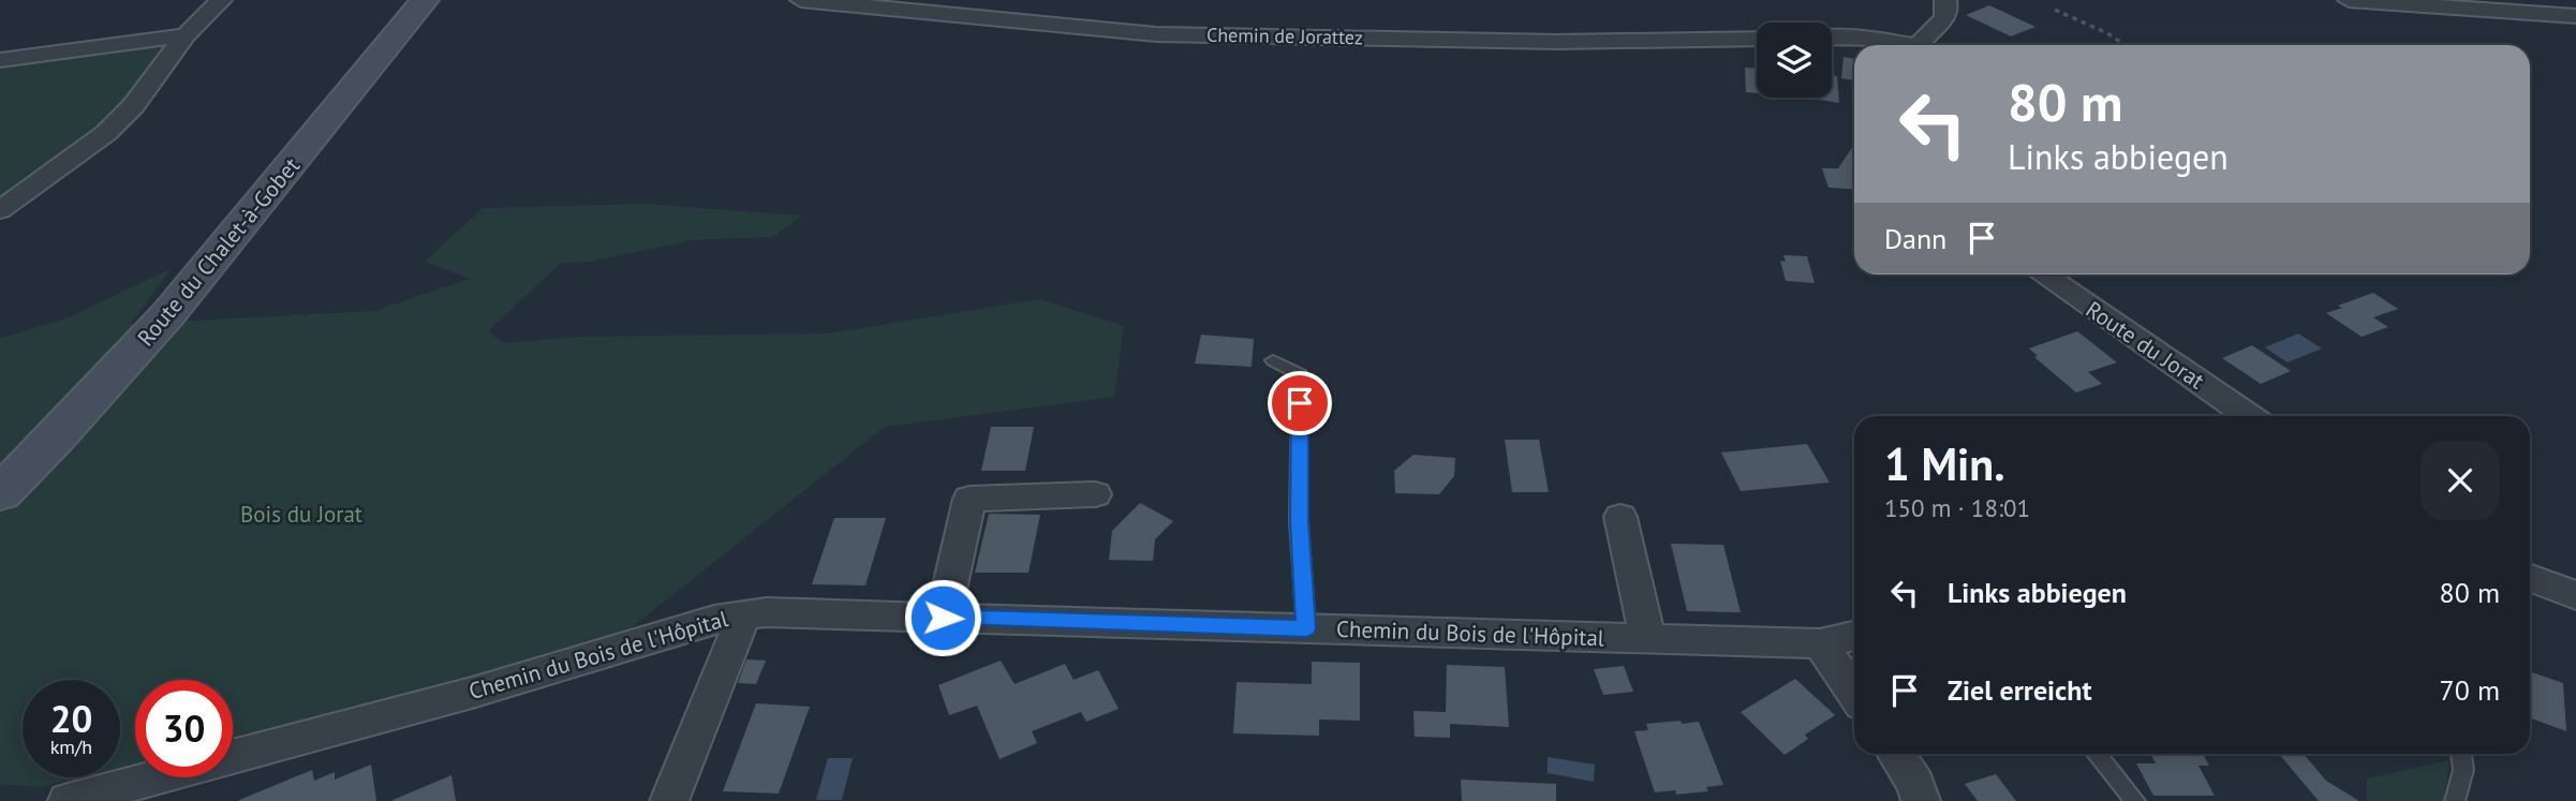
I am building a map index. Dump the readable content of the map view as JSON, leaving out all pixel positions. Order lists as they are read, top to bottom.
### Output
{
  "streets": {
    "main road": ["Route du Chalet-à-Gobet"],
    "street": ["Chemin de Jorattez", "Route du Jorat", "Chemin du Bois de l'Hôpital"]
  },
  "parks": ["Bois du Jorat"],
  "page": {
    "turn": ["80 m", "Links abbiegen"],
    "then": "Dann",
    "heading": ["1 Min.", "150 m · 18:01"],
    "list": [
      {
        "name": "Links abbiegen",
        "value": "80 m"
      },
      {
        "name": "Ziel erreicht",
        "value": "70 m"
      }
    ],
    "speed": "20 km/h",
    "limit": "30"
  }
}
